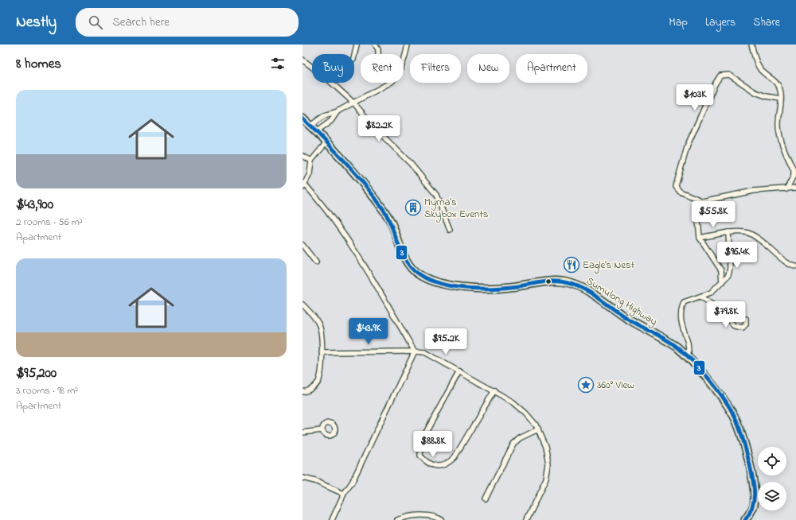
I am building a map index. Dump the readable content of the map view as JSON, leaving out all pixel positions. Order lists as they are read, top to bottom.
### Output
{
  "streets": {
    "main road": ["Sumulong Highway"]
  },
  "places": {
    "building": ["Myrna's Skybox Events"],
    "restaurant": ["Eagle's Nest"],
    "place": ["360° View"]
  },
  "lines": ["transit line 3"],
  "page": {
    "header": "Nestly",
    "search": "Search here",
    "nav": ["Map", "Layers", "Share"],
    "heading": "8 homes",
    "chip": [
      "Buy",
      "Rent",
      "Filters",
      "New",
      "Apartment"
    ],
    "list": [
      {
        "name": "$43,900",
        "note": "2 rooms · 56 m² · Apartment"
      },
      {
        "name": "$95,200",
        "note": "3 rooms · 98 m² · Apartment"
      }
    ],
    "price": [
      "$103K",
      "$82.2K",
      "$55.8K",
      "$96.4K",
      "$79.8K",
      "$43.9K",
      "$95.2K",
      "$88.8K"
    ]
  }
}
